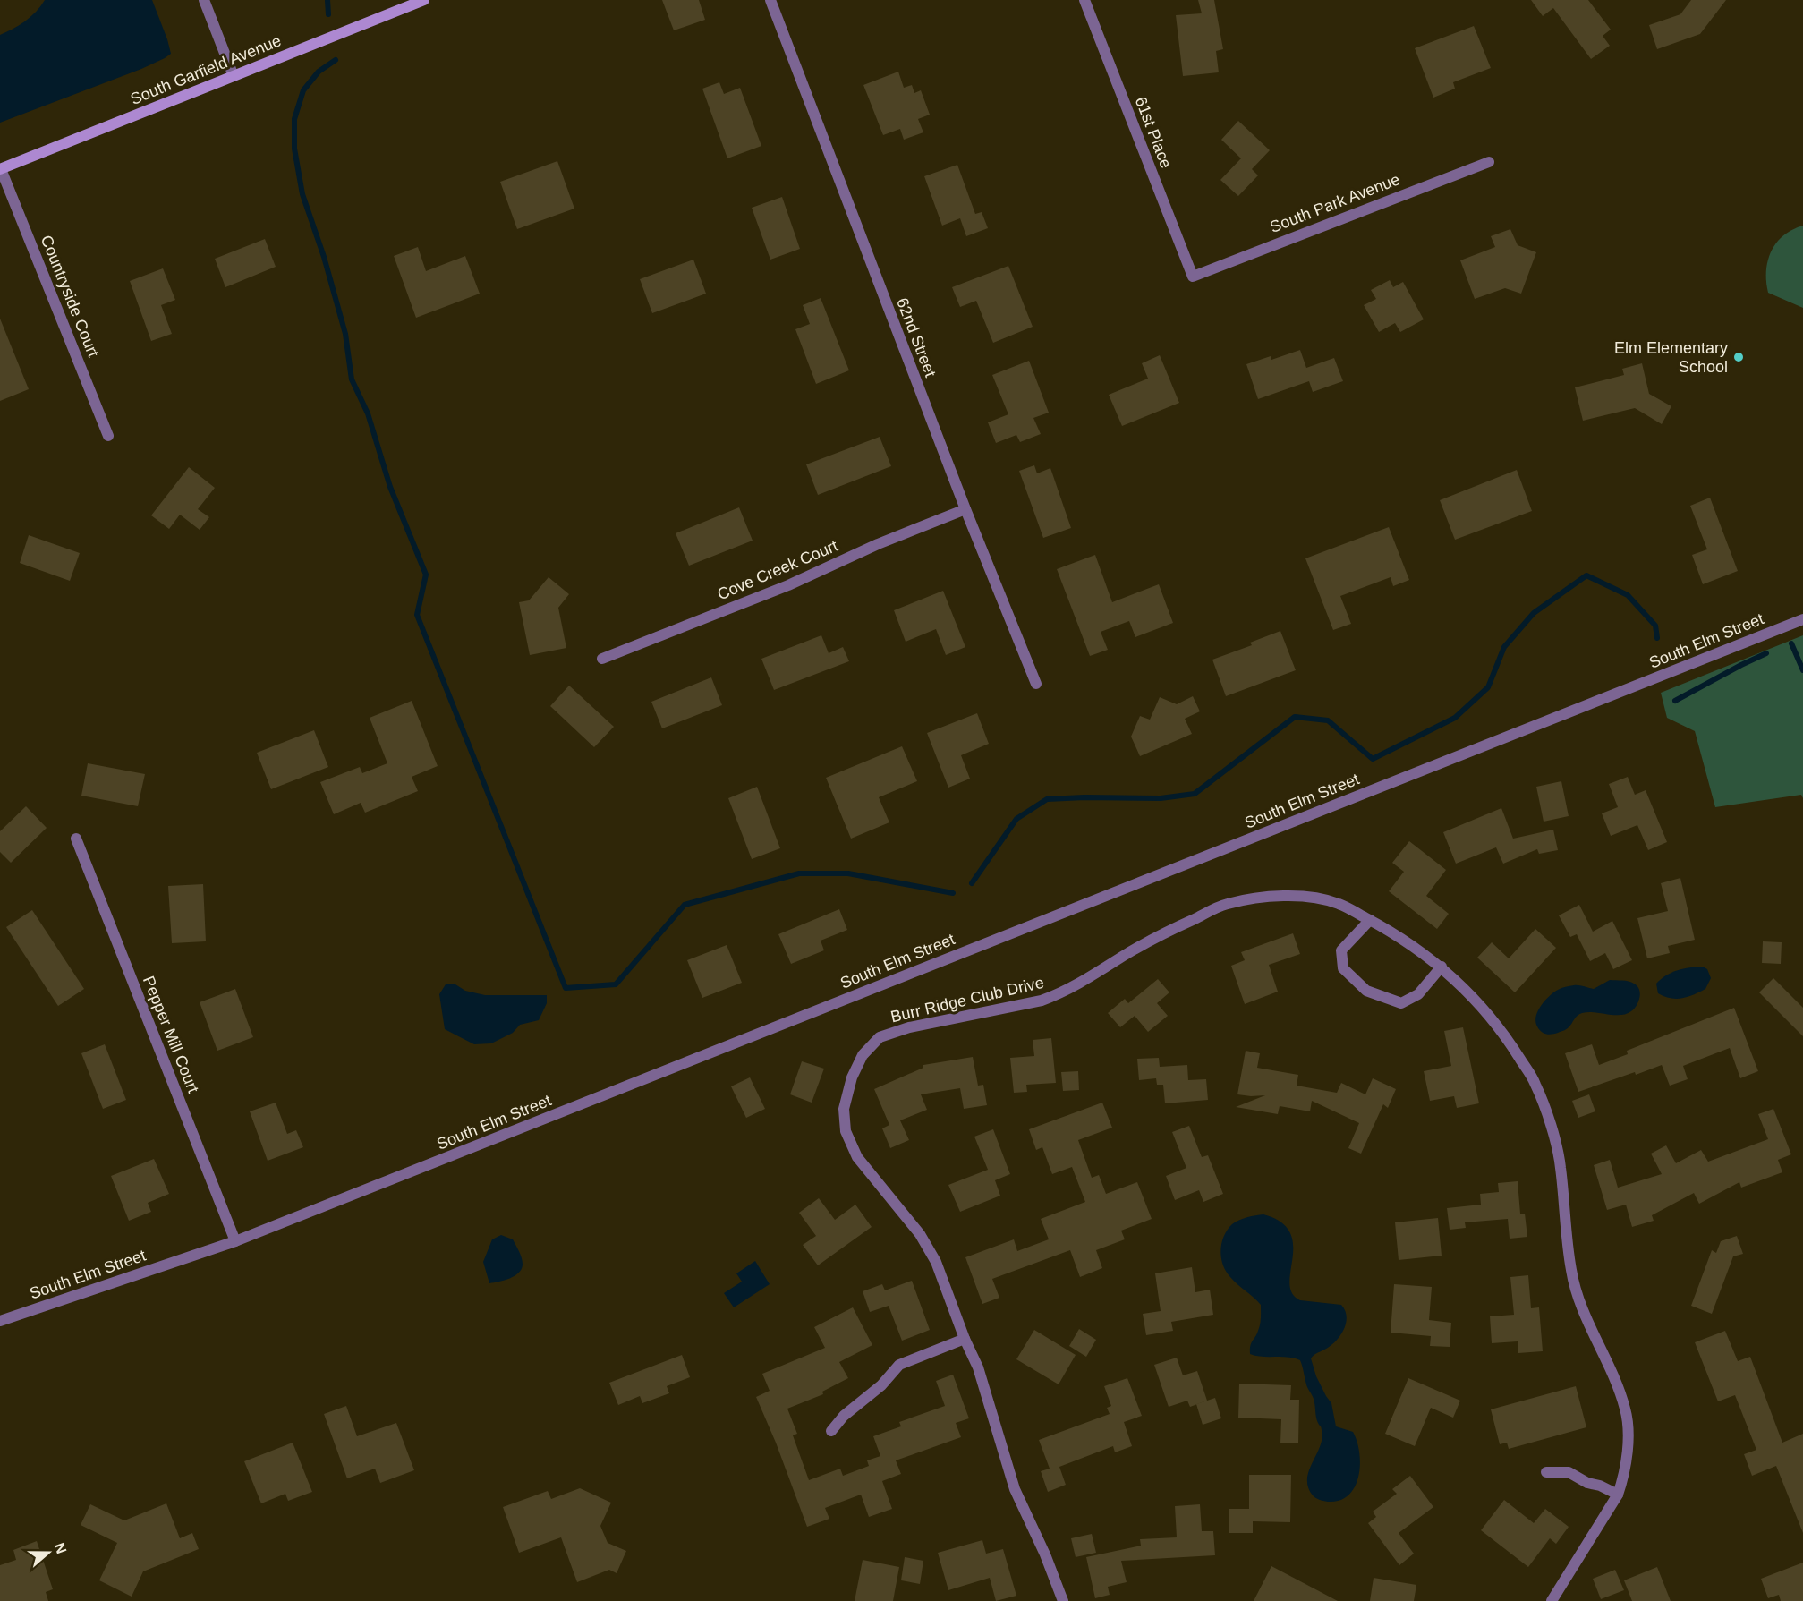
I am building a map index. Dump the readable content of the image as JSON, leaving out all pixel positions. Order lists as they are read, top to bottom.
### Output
{
  "streets": {
    "street": [
      "South Garfield Avenue",
      "61st Place",
      "South Park Avenue",
      "Countryside Court",
      "62nd Street",
      "Cove Creek Court",
      "South Elm Street",
      "Burr Ridge Club Drive",
      "Pepper Mill Court"
    ]
  },
  "crossings": [
    ["South Garfield Avenue", "Countryside Court"],
    ["61st Place", "South Park Avenue"],
    ["62nd Street", "Cove Creek Court"],
    ["South Elm Street", "Pepper Mill Court"]
  ],
  "places": ["Elm Elementary School"],
  "north": "right"
}
